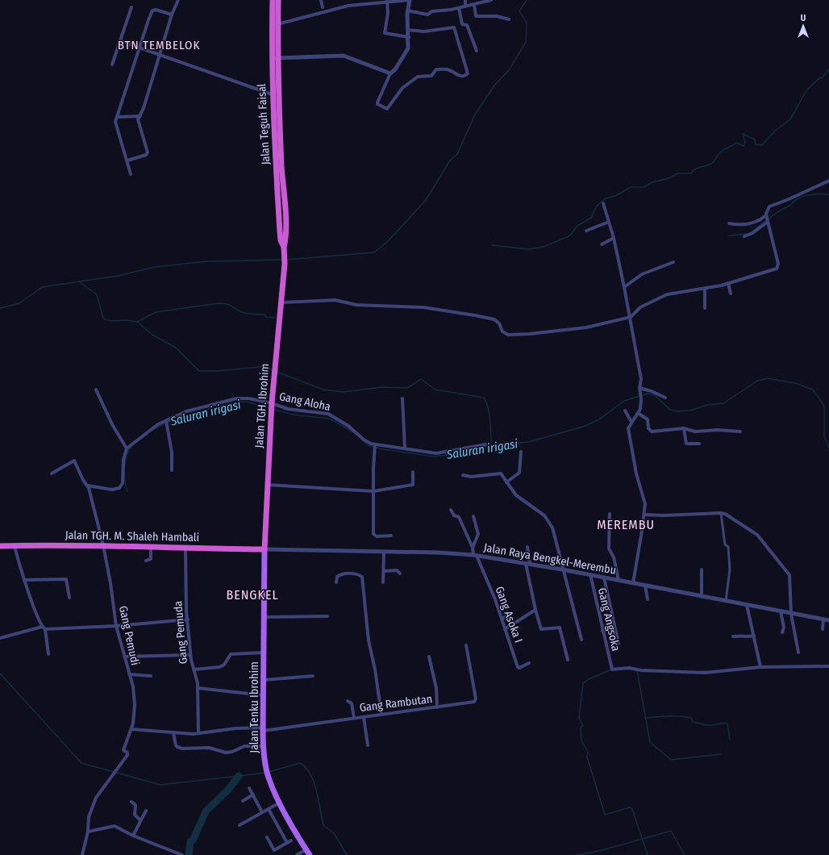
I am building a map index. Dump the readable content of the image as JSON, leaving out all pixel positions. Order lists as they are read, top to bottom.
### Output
{
  "streets": {
    "highway": ["Jalan Teguh Faisal", "Jalan TGH. Ibrohim", "Jalan TGH. M. Shaleh Hambali"],
    "main road": ["Jalan Tenku Ibrohim"],
    "street": [
      "Gang Aloha",
      "Jalan Raya Bengkel-Merembu",
      "Gang Asoka I",
      "Gang Angsoka",
      "Gang Pemuda",
      "Gang Pemudi",
      "Gang Rambutan"
    ]
  },
  "crossings": [
    ["Jalan Teguh Faisal", "Jalan TGH. Ibrohim"],
    ["Gang Aloha", "Jalan TGH. Ibrohim"],
    ["Jalan TGH. Ibrohim", "Jalan TGH. M. Shaleh Hambali"],
    ["Jalan TGH. Ibrohim", "Jalan Raya Bengkel-Merembu"],
    ["Jalan TGH. Ibrohim", "Jalan Tenku Ibrohim"],
    ["Jalan TGH. M. Shaleh Hambali", "Jalan Raya Bengkel-Merembu"],
    ["Jalan TGH. M. Shaleh Hambali", "Gang Pemuda"],
    ["Jalan TGH. M. Shaleh Hambali", "Gang Pemudi"],
    ["Jalan TGH. M. Shaleh Hambali", "Jalan Tenku Ibrohim"],
    ["Jalan Raya Bengkel-Merembu", "Gang Asoka I"],
    ["Jalan Raya Bengkel-Merembu", "Gang Angsoka"],
    ["Jalan Raya Bengkel-Merembu", "Jalan Tenku Ibrohim"],
    ["Gang Pemuda", "Gang Rambutan"],
    ["Gang Pemudi", "Gang Rambutan"],
    ["Gang Rambutan", "Jalan Tenku Ibrohim"]
  ],
  "districts": ["BTN TEMBELOK", "MEREMBU", "BENGKEL"],
  "water": ["Saluran irigasi"],
  "north": "top"
}
